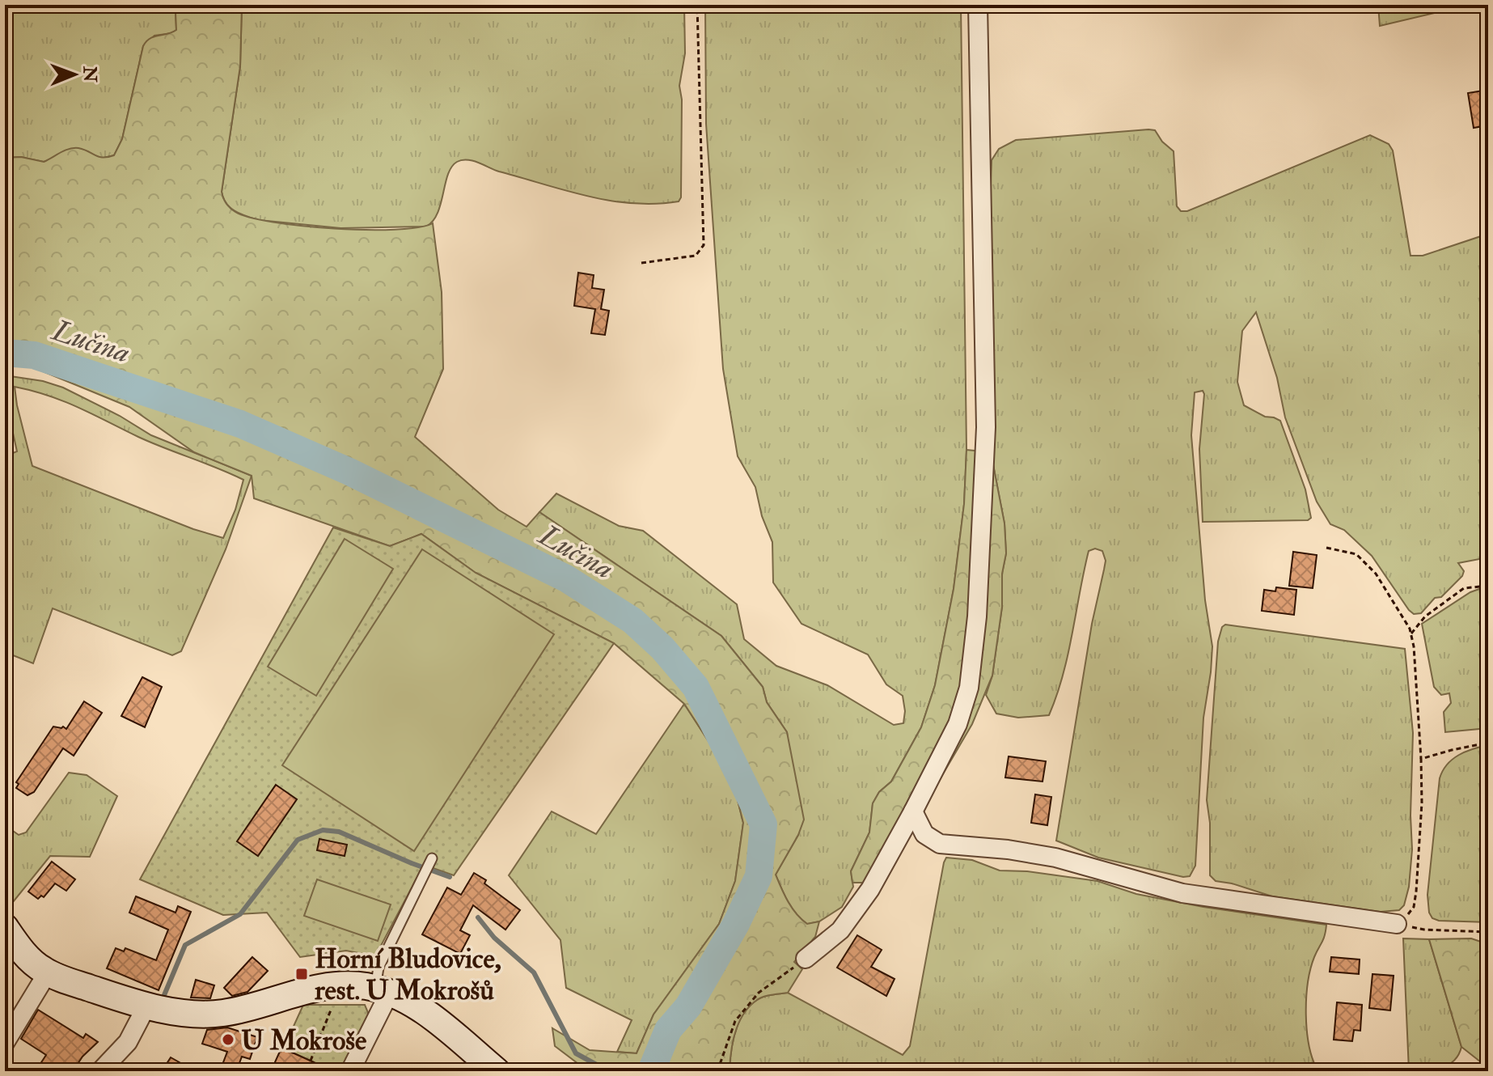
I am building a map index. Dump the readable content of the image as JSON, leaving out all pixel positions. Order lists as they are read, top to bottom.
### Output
{
  "water": ["Lučina"],
  "places": {
    "transit": ["Horní Bludovice, rest. U Mokrošů"],
    "other": ["U Mokroše"]
  },
  "north": "right"
}
